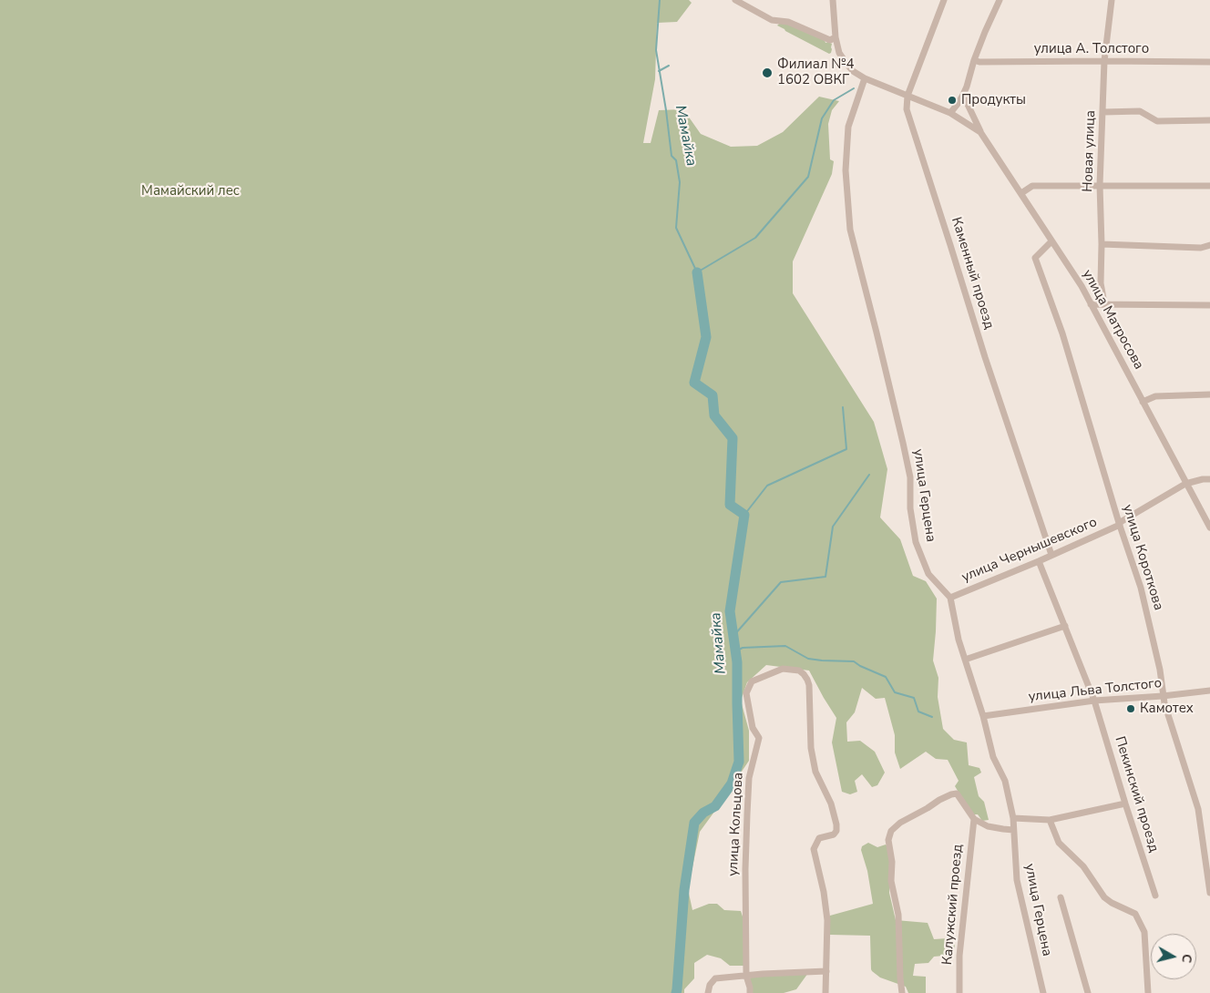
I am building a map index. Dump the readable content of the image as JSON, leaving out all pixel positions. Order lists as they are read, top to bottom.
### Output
{
  "streets": {
    "street": [
      "улица А. Толстого",
      "Новая улица",
      "Каменный проезд",
      "улица Матросова",
      "улица Герцена",
      "улица Чернышевского",
      "улица Короткова",
      "улица Льва Толстого",
      "Пекинский проезд",
      "улица Кольцова",
      "Калужский проезд"
    ]
  },
  "crossings": [
    ["улица А. Толстого", "Новая улица"],
    ["Каменный проезд", "улица Матросова"],
    ["Каменный проезд", "улица Чернышевского"],
    ["улица Матросова", "улица Герцена"],
    ["улица Матросова", "улица Чернышевского"],
    ["улица Матросова", "улица Короткова"],
    ["улица Герцена", "улица Чернышевского"],
    ["улица Герцена", "улица Льва Толстого"],
    ["улица Чернышевского", "улица Короткова"],
    ["улица Короткова", "улица Льва Толстого"],
    ["улица Льва Толстого", "Пекинский проезд"]
  ],
  "water": ["Мамайка"],
  "parks": ["Мамайский лес"],
  "places": ["Филиал №4 1602 ОВКГ", "Продукты", "Камотех"],
  "north": "right"
}
